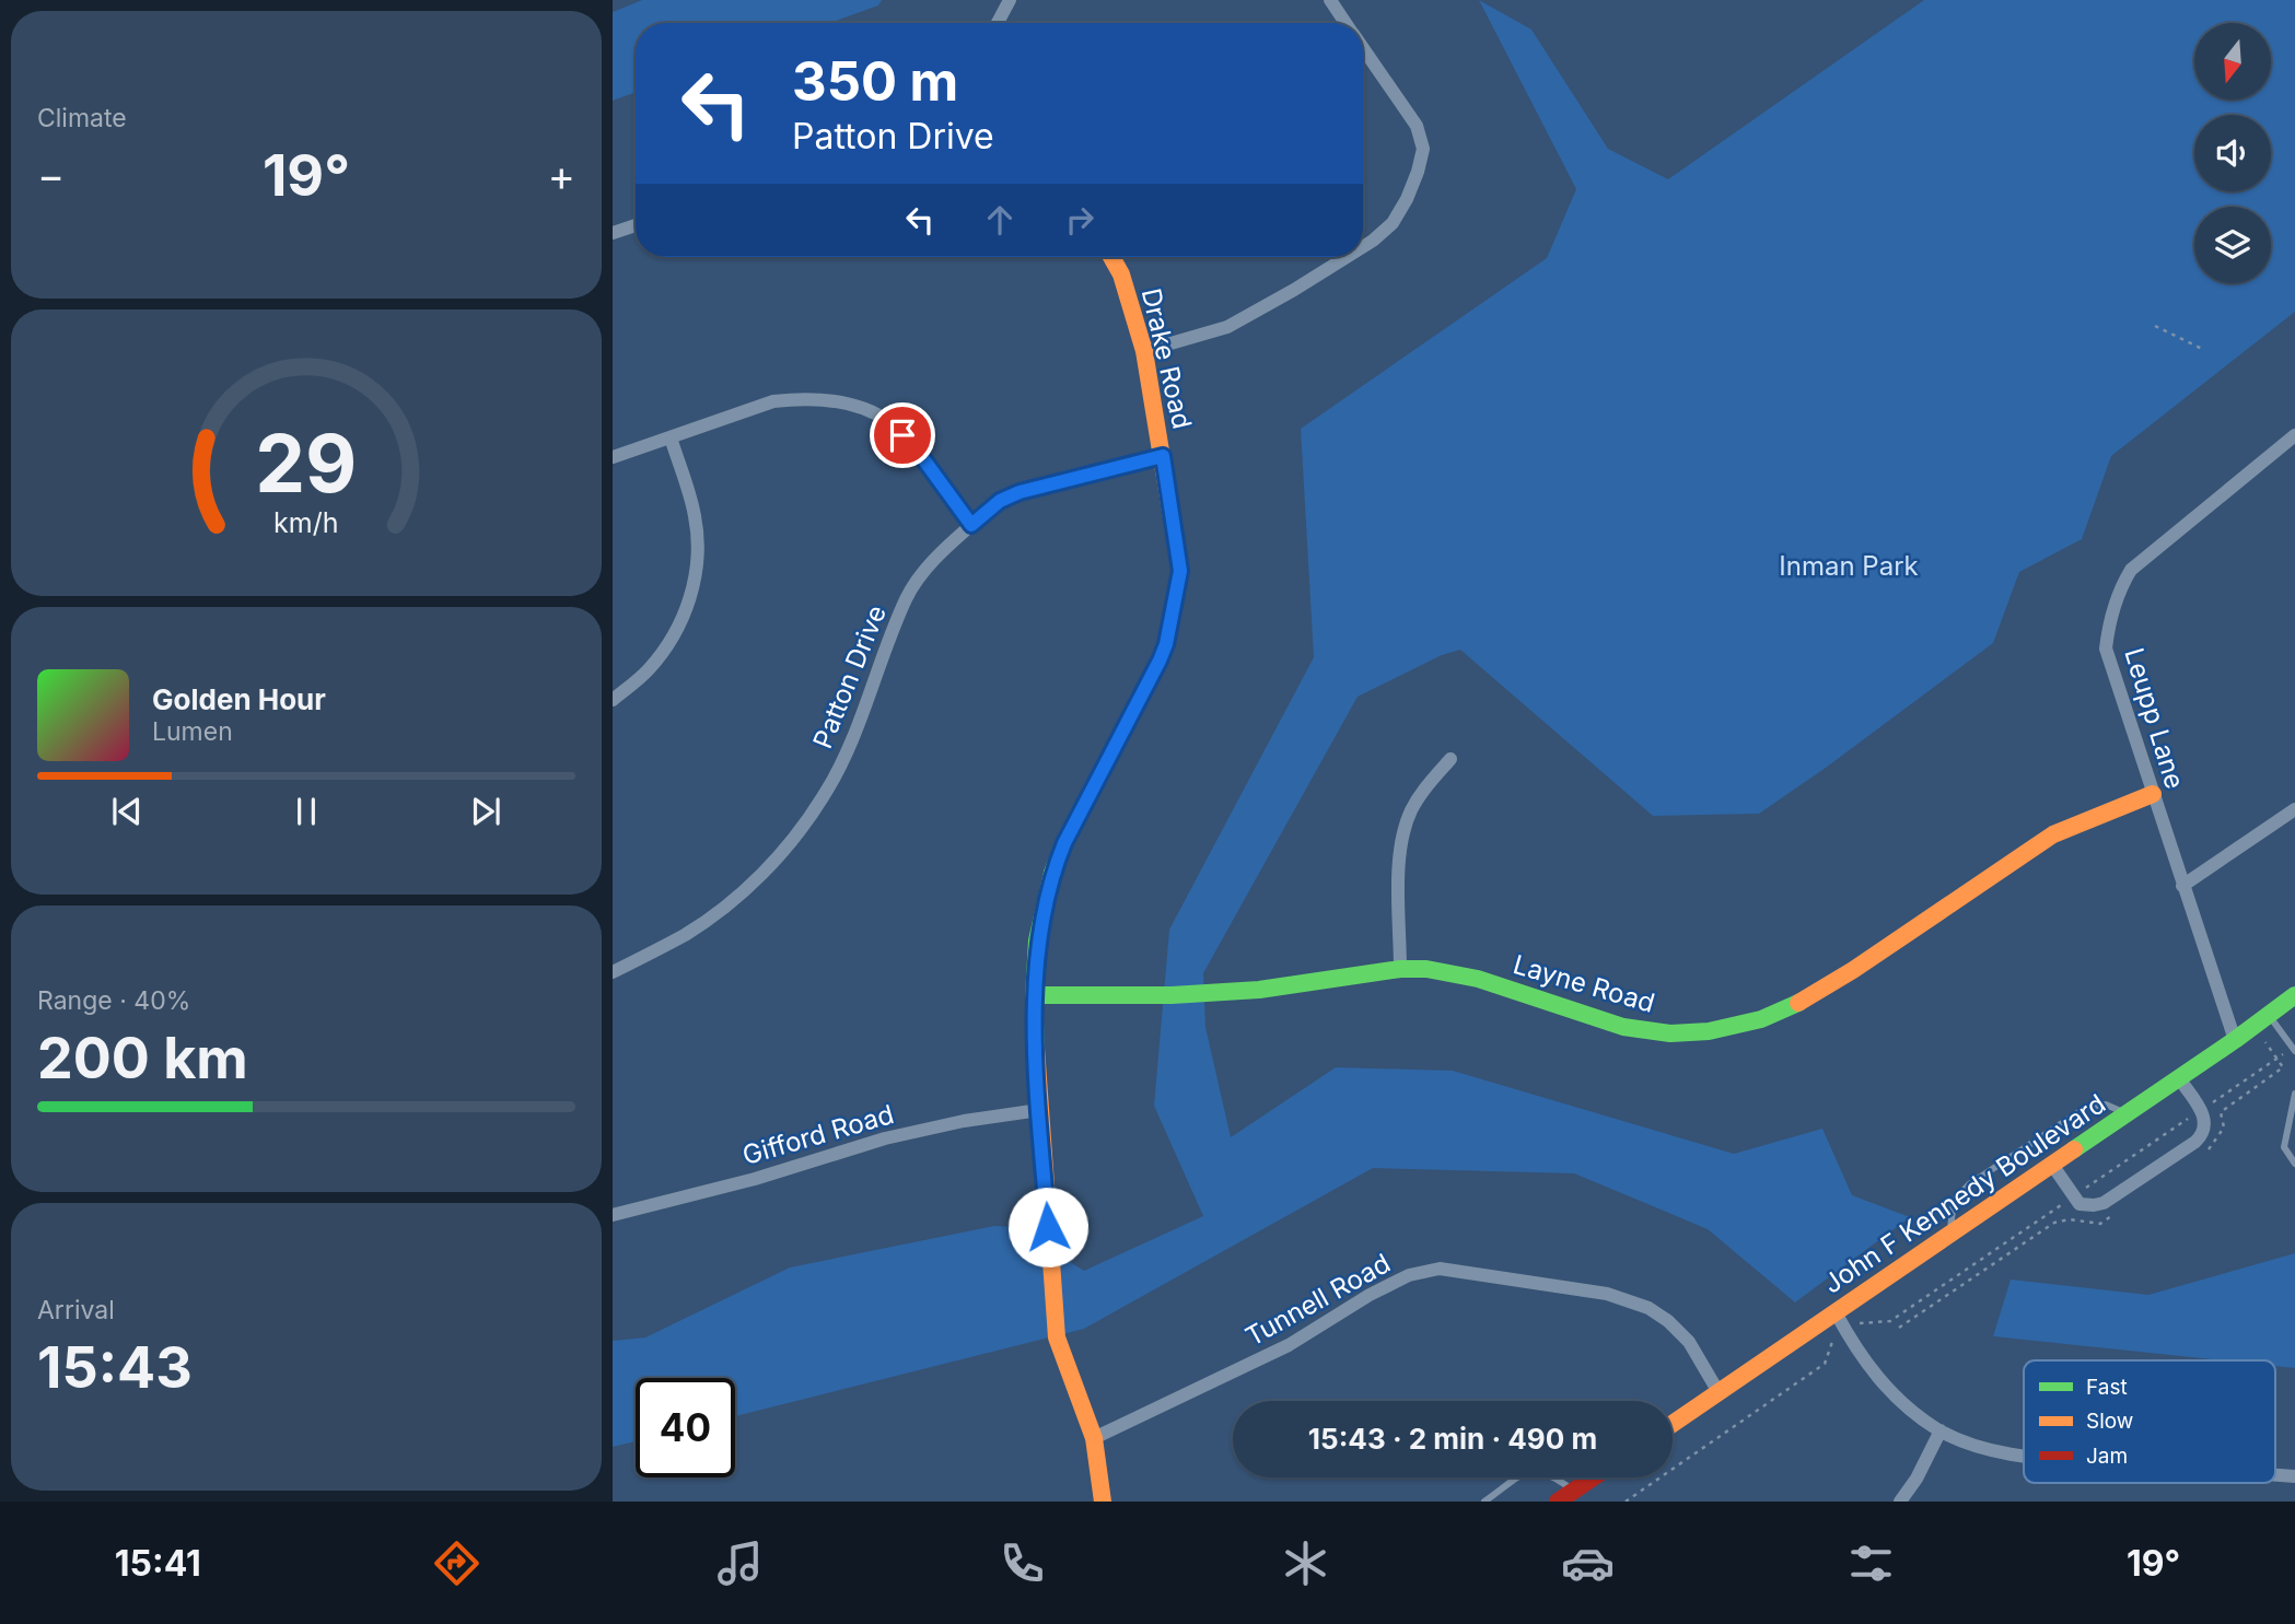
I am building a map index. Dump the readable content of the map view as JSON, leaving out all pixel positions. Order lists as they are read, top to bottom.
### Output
{
  "streets": {
    "street": [
      "Drake Road",
      "Patton Drive",
      "Leupp Lane",
      "Layne Road",
      "Gifford Road",
      "John F Kennedy Boulevard",
      "Tunnell Road"
    ]
  },
  "crossings": [
    ["Drake Road", "Patton Drive"],
    ["Drake Road", "Layne Road"],
    ["Drake Road", "Gifford Road"],
    ["Drake Road", "Tunnell Road"],
    ["Leupp Lane", "Layne Road"],
    ["Leupp Lane", "John F Kennedy Boulevard"],
    ["John F Kennedy Boulevard", "Tunnell Road"]
  ],
  "parks": ["Inman Park"],
  "legend": ["Fast", "Slow", "Jam"],
  "north": "bottom",
  "page": {
    "tile": [
      "Climate",
      ["Range · 40%", "200 km"],
      ["Arrival", "15:43"]
    ],
    "turn": ["350 m", "Patton Drive"],
    "heat": ["−", "19°", "+"],
    "song": ["Golden Hour", "Lumen"],
    "limit": "40",
    "trip": "15:43 · 2 min · 490 m",
    "tabs": ["15:41", "19°"],
    "gauge": ["29", "km/h"]
  }
}
